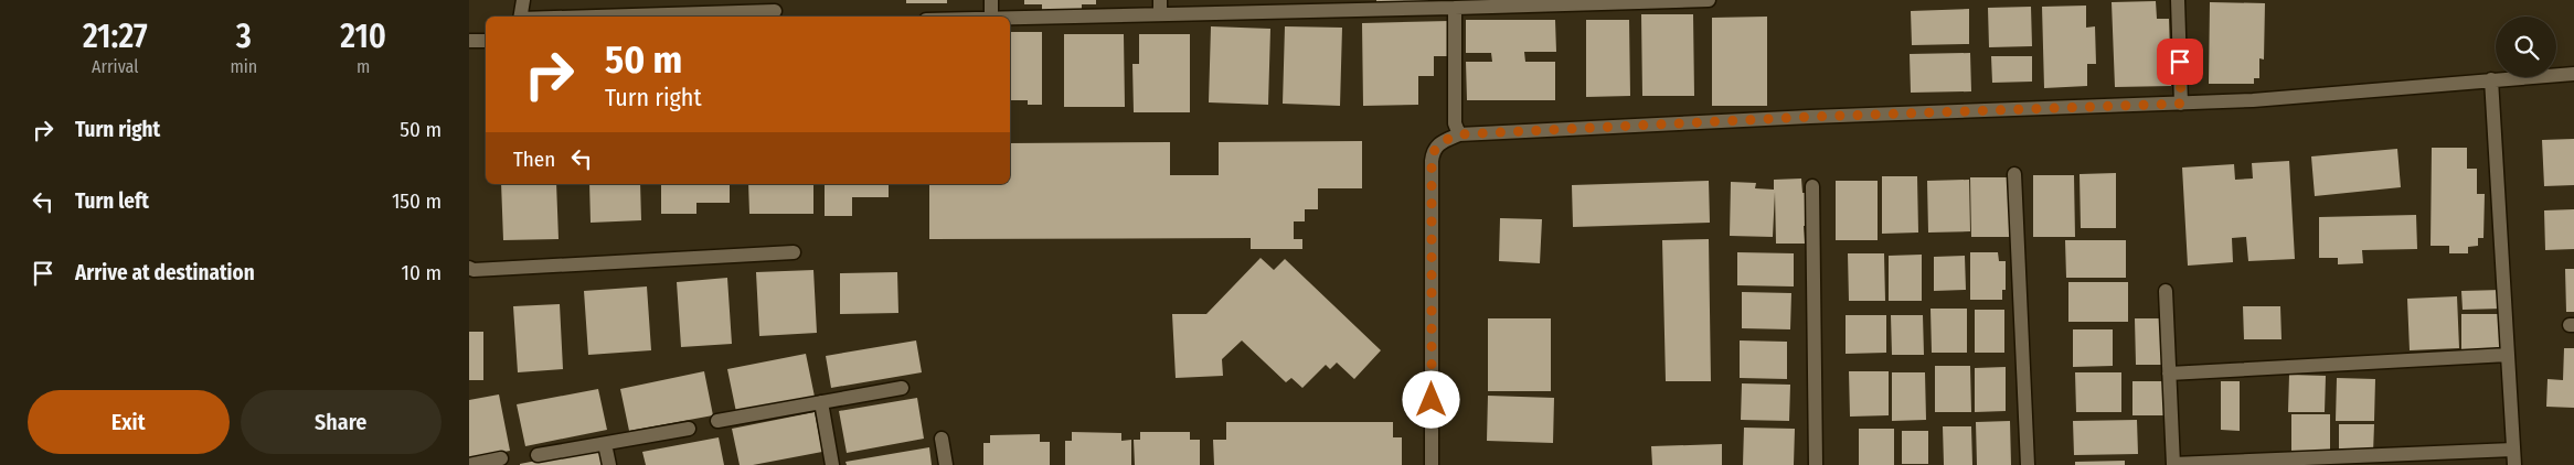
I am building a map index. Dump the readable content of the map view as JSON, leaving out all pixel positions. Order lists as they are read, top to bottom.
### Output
{
  "page": {
    "eta": [
      "21:27",
      "Arrival",
      "3",
      "min",
      "210",
      "m"
    ],
    "turn": ["50 m", "Turn right"],
    "list": [
      {
        "name": "Turn right",
        "value": "50 m"
      },
      {
        "name": "Turn left",
        "value": "150 m"
      },
      {
        "name": "Arrive at destination",
        "value": "10 m"
      }
    ],
    "then": "Then",
    "buttons": ["Exit", "Share"]
  }
}
